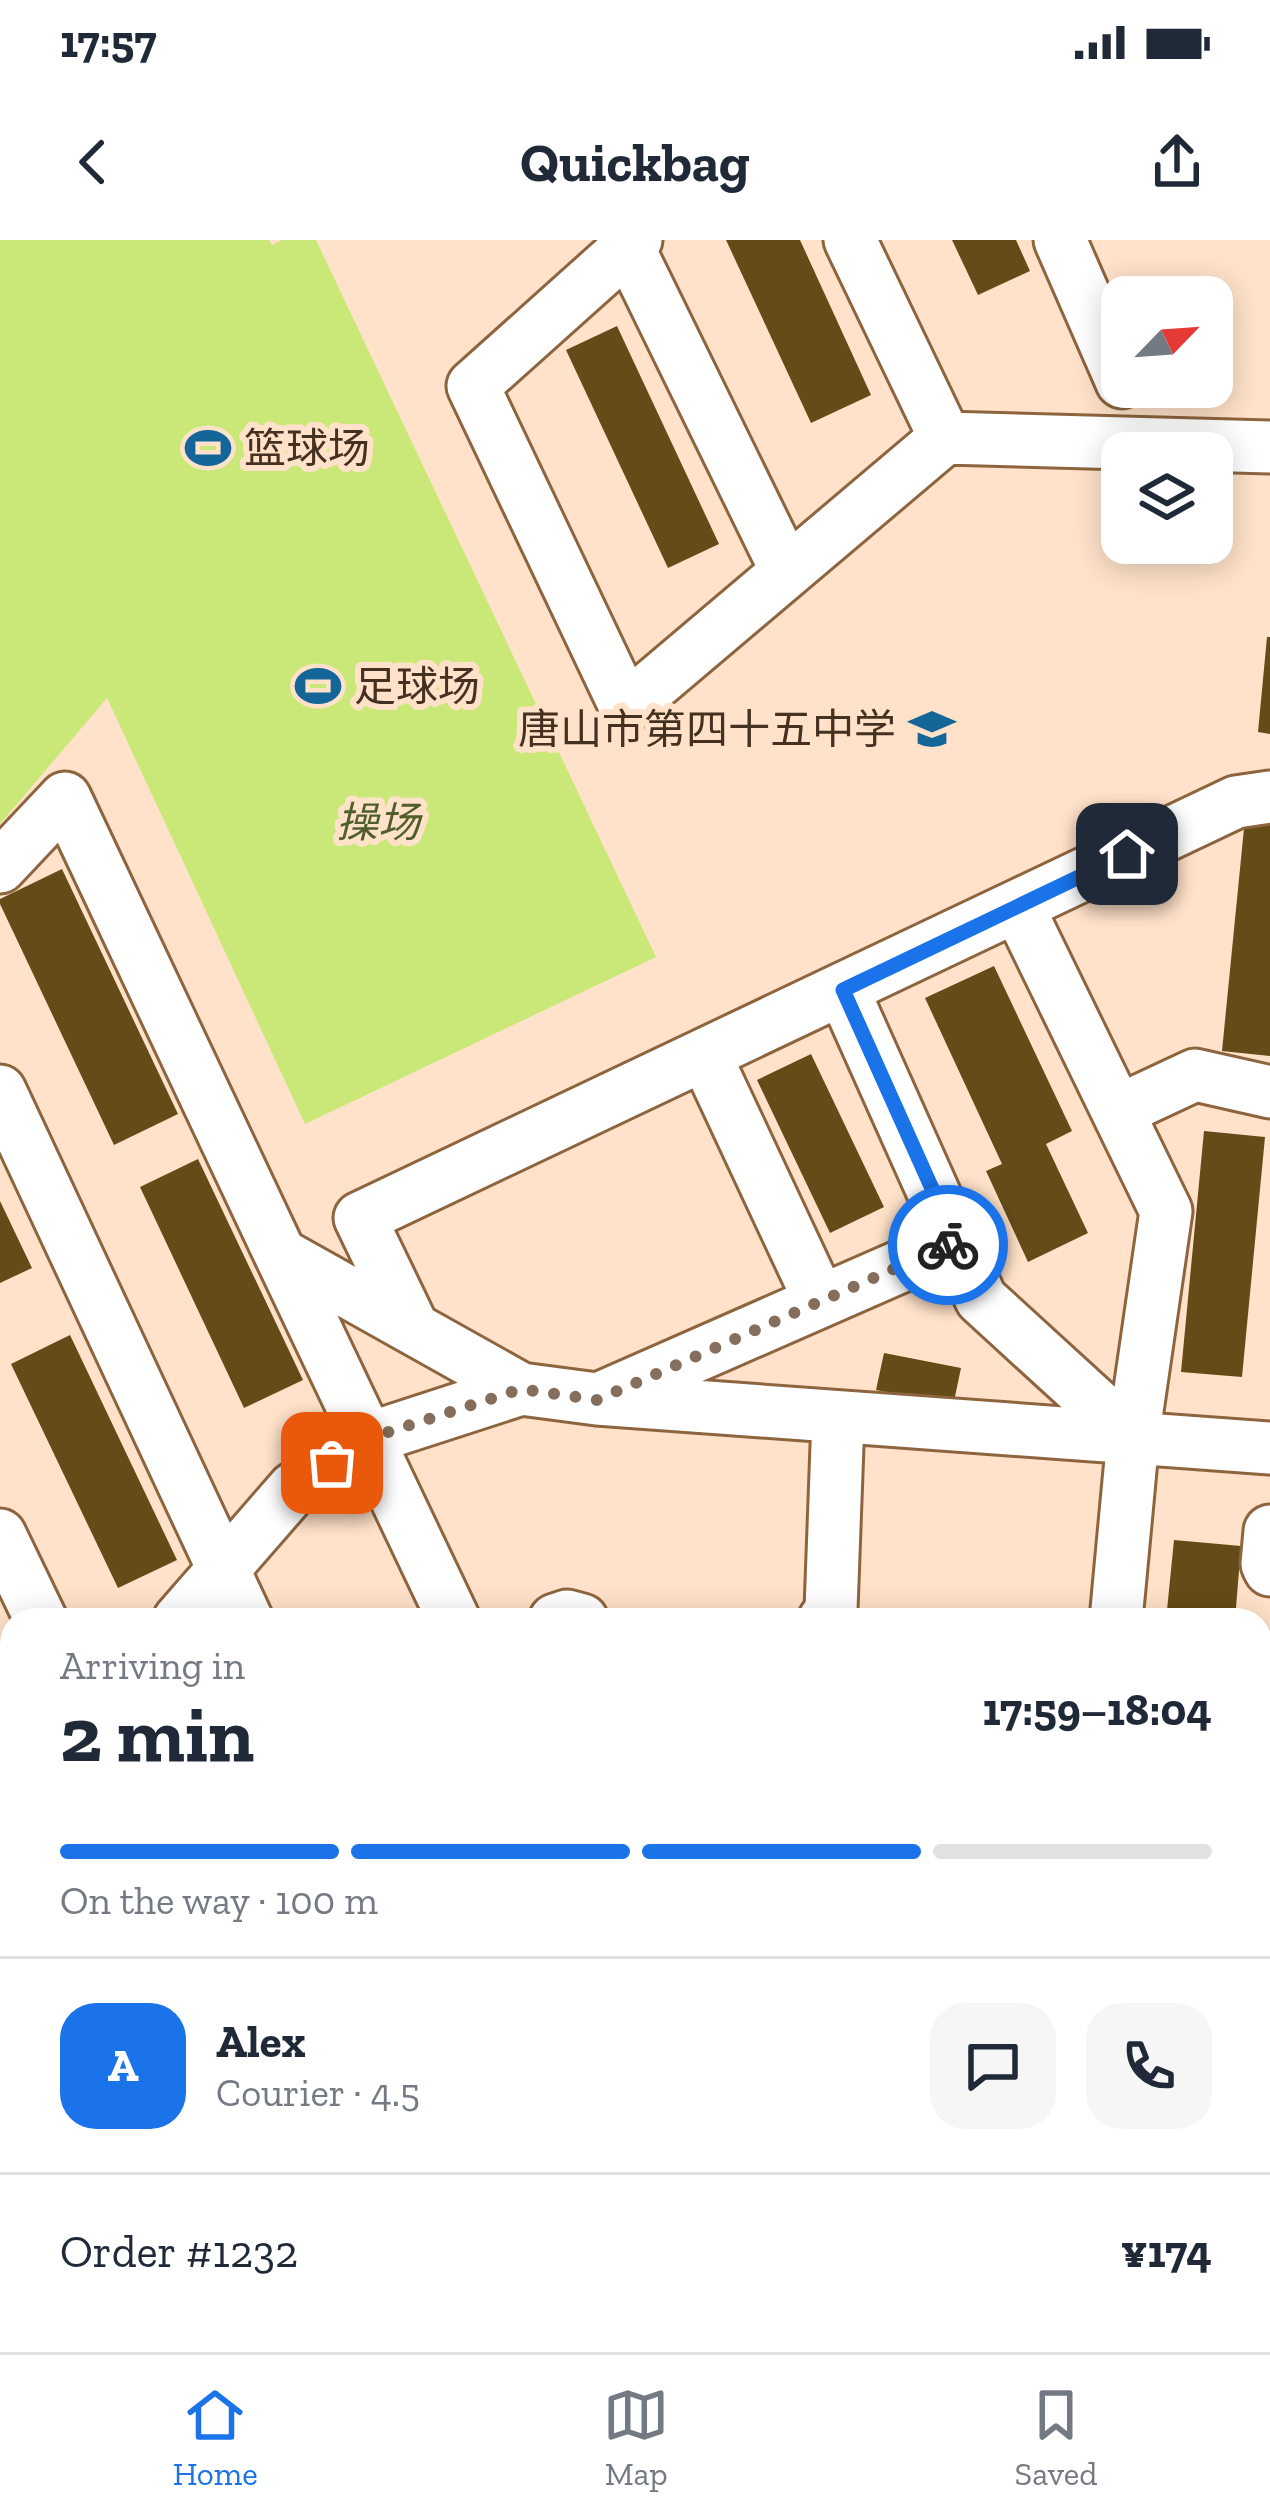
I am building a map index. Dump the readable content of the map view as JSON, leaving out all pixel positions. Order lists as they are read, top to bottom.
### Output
{
  "parks": ["操场"],
  "places": {
    "sports": ["篮球场", "足球场"],
    "school or university": ["唐山市第四十五中学"]
  },
  "north": "top right",
  "page": {
    "status": "17:57",
    "header": "Quickbag",
    "heading": ["2 min", "Arriving in", "17:59–18:04"],
    "panel": [
      "Alex",
      "Courier · 4.5",
      "Order #1232",
      "¥174"
    ],
    "bar": "On the way · 100 m",
    "round": "A",
    "tabs": ["Home", "Map", "Saved"]
  }
}
